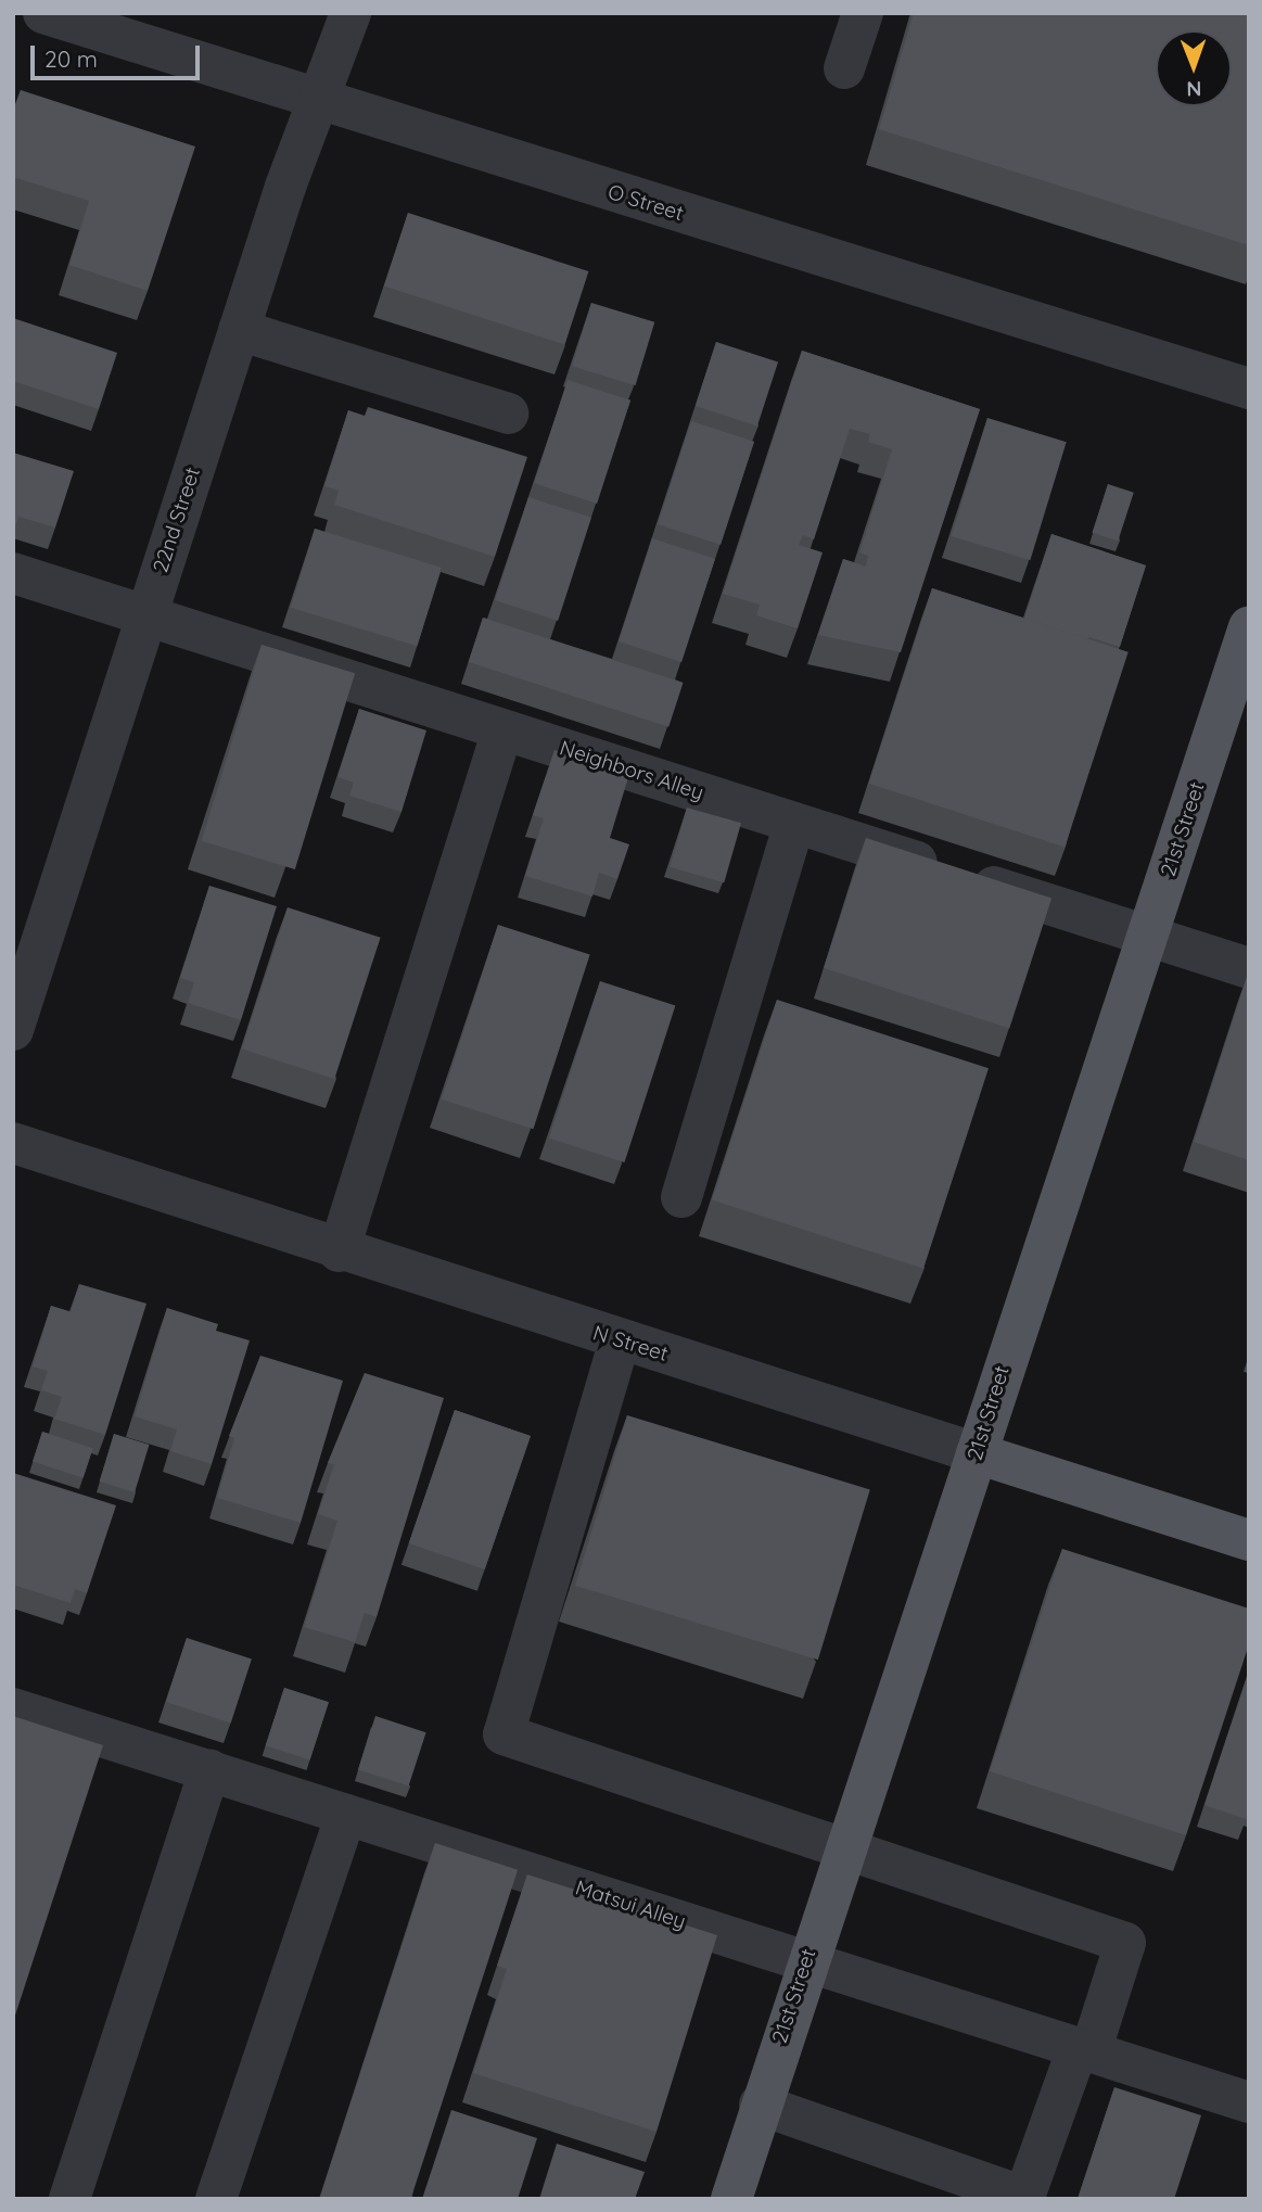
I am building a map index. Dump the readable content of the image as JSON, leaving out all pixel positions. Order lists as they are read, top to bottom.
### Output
{
  "streets": {
    "main road": ["21st Street", "N Street"],
    "street": [
      "O Street",
      "22nd Street",
      "Neighbors Alley",
      "Matsui Alley"
    ]
  },
  "crossings": [
    ["O Street", "22nd Street"],
    ["22nd Street", "Neighbors Alley"],
    ["Neighbors Alley", "21st Street"],
    ["21st Street", "N Street"],
    ["21st Street", "Matsui Alley"]
  ],
  "scale_bar": "20 m",
  "north": "bottom"
}
